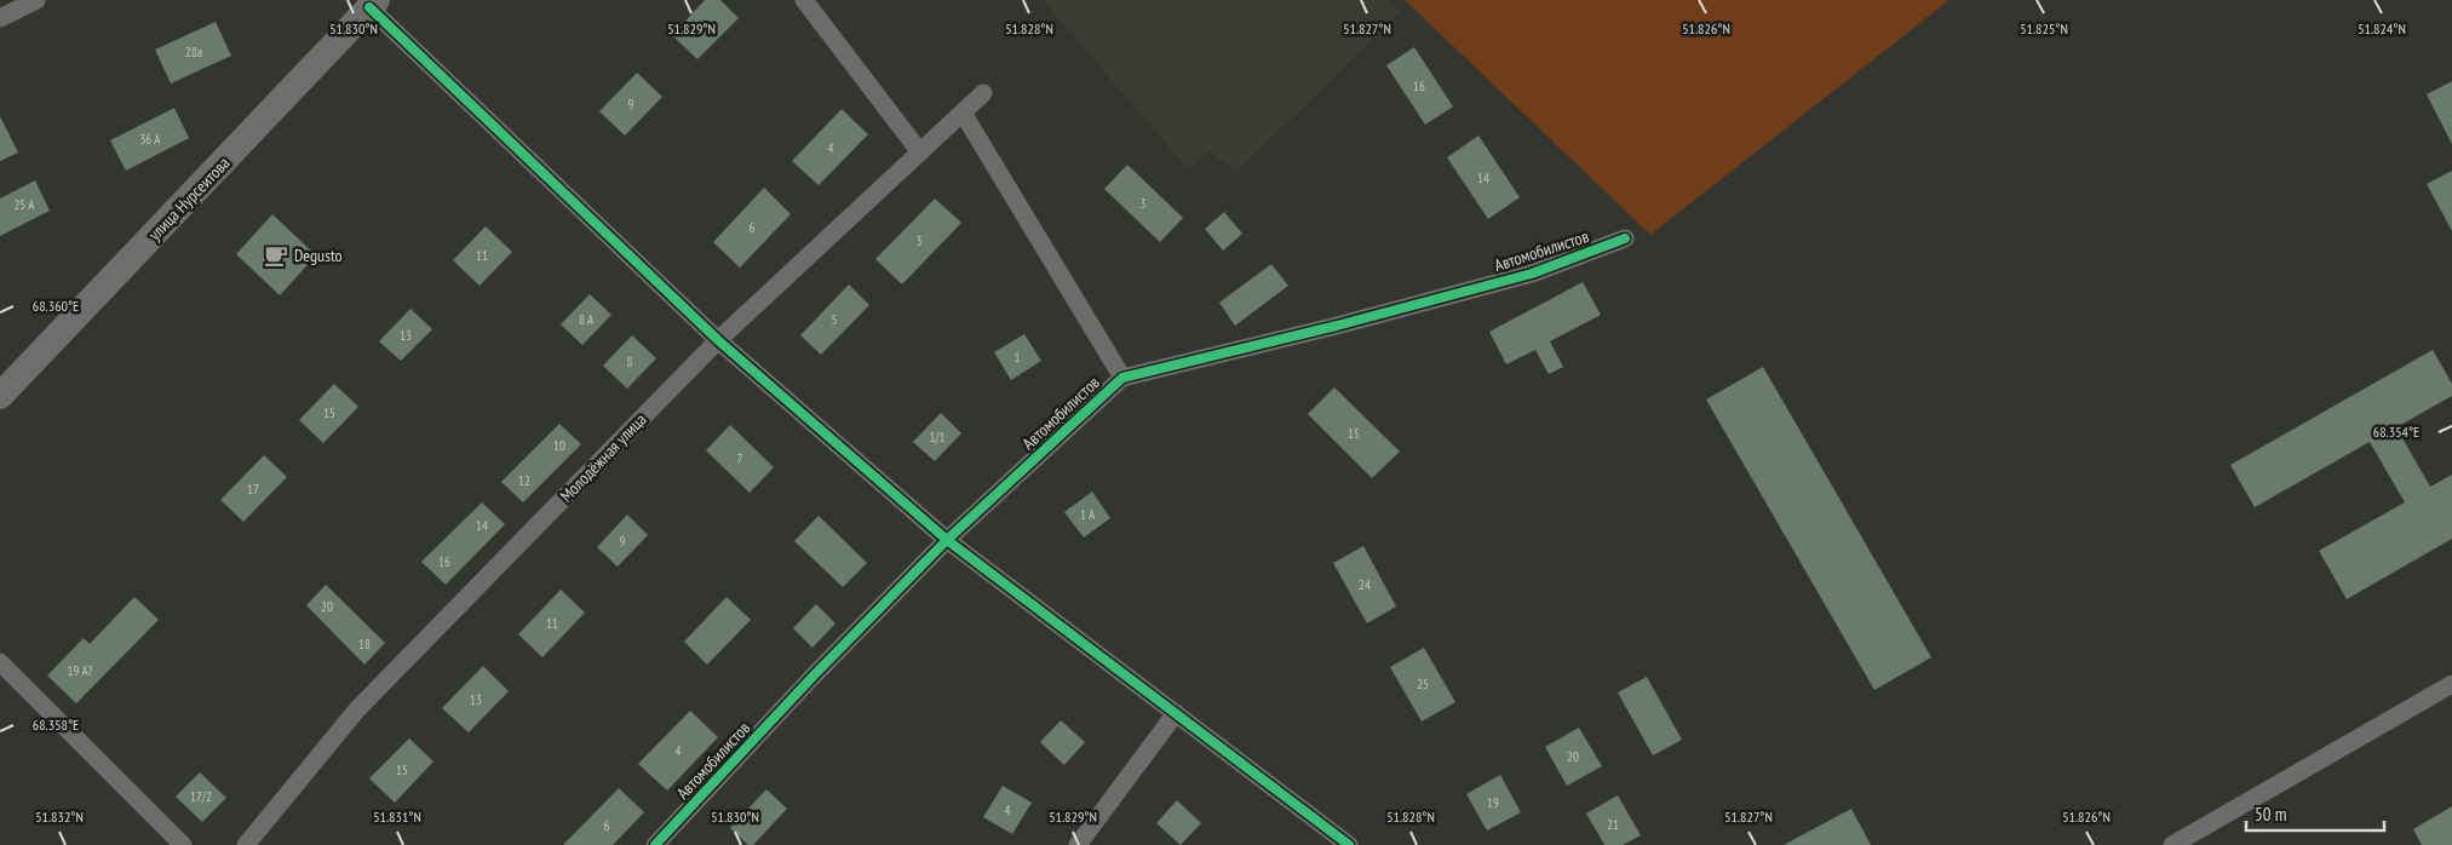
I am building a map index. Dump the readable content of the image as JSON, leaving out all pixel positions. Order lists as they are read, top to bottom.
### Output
{
  "streets": {
    "main road": ["улица Нурсеитова"],
    "street": ["Автомобилистов", "Молодёжная улица"]
  },
  "places": {
    "cafe": ["Degusto"]
  },
  "house_numbers": [
    "28а",
    "16",
    "9",
    "36 А",
    "4",
    "14",
    "3",
    "25 А",
    "6",
    "3",
    "11",
    "8 А",
    "5",
    "13",
    "1",
    "8",
    "15",
    "15",
    "1/1",
    "10",
    "7",
    "12",
    "17",
    "1 А",
    "14",
    "9",
    "16",
    "24",
    "20",
    "11",
    "18",
    "19 А?",
    "25",
    "13",
    "4",
    "20",
    "15",
    "17/2",
    "19",
    "4",
    "21",
    "6"
  ],
  "scale_bar": "50 m",
  "coordinates": [
    "51.830°N",
    "51.829°N",
    "51.826°N",
    "51.825°N",
    "51.824°N",
    "51.828°N",
    "51.827°N",
    "68.360°E",
    "68.354°E",
    "68.358°E",
    "51.832°N",
    "51.831°N"
  ]
}
